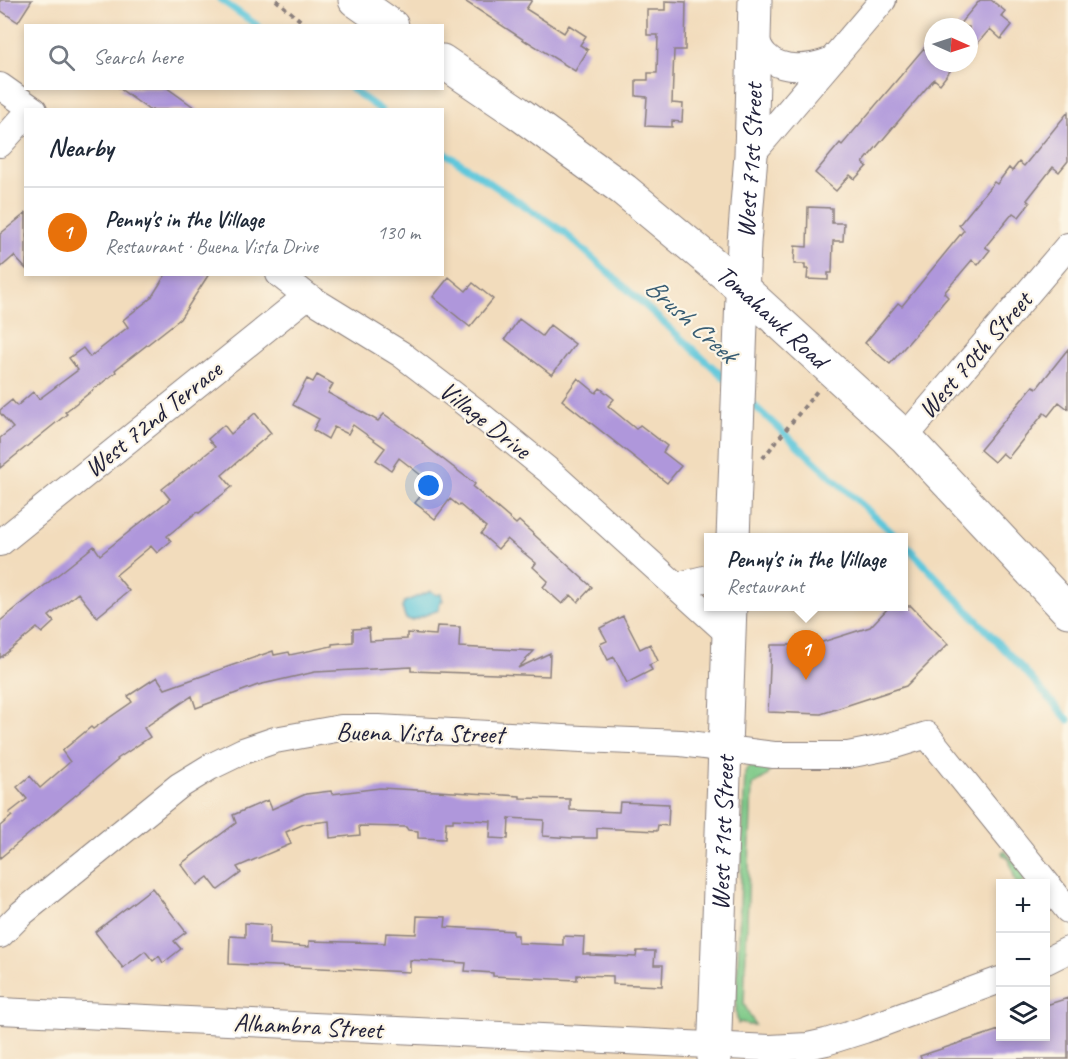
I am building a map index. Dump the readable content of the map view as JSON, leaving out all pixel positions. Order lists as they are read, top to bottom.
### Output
{
  "streets": {
    "street": [
      "West 71st Street",
      "Tomahawk Road",
      "West 70th Street",
      "West 72nd Terrace",
      "Village Drive",
      "Buena Vista Street",
      "Alhambra Street"
    ]
  },
  "crossings": [
    ["West 71st Street", "Tomahawk Road"],
    ["West 71st Street", "Village Drive"],
    ["West 71st Street", "Buena Vista Street"],
    ["West 71st Street", "Alhambra Street"],
    ["Tomahawk Road", "West 70th Street"],
    ["West 72nd Terrace", "Village Drive"]
  ],
  "water": ["Brush Creek"],
  "north": "right",
  "page": {
    "search": "Search here",
    "heading": "Nearby",
    "list": [
      {
        "mark": "1",
        "name": "Penny's in the Village",
        "note": "Restaurant · Buena Vista Drive",
        "value": "130 m"
      }
    ],
    "popup": ["Penny's in the Village", "Restaurant"],
    "pins": "1",
    "map_buttons": ["+", "−"]
  }
}
